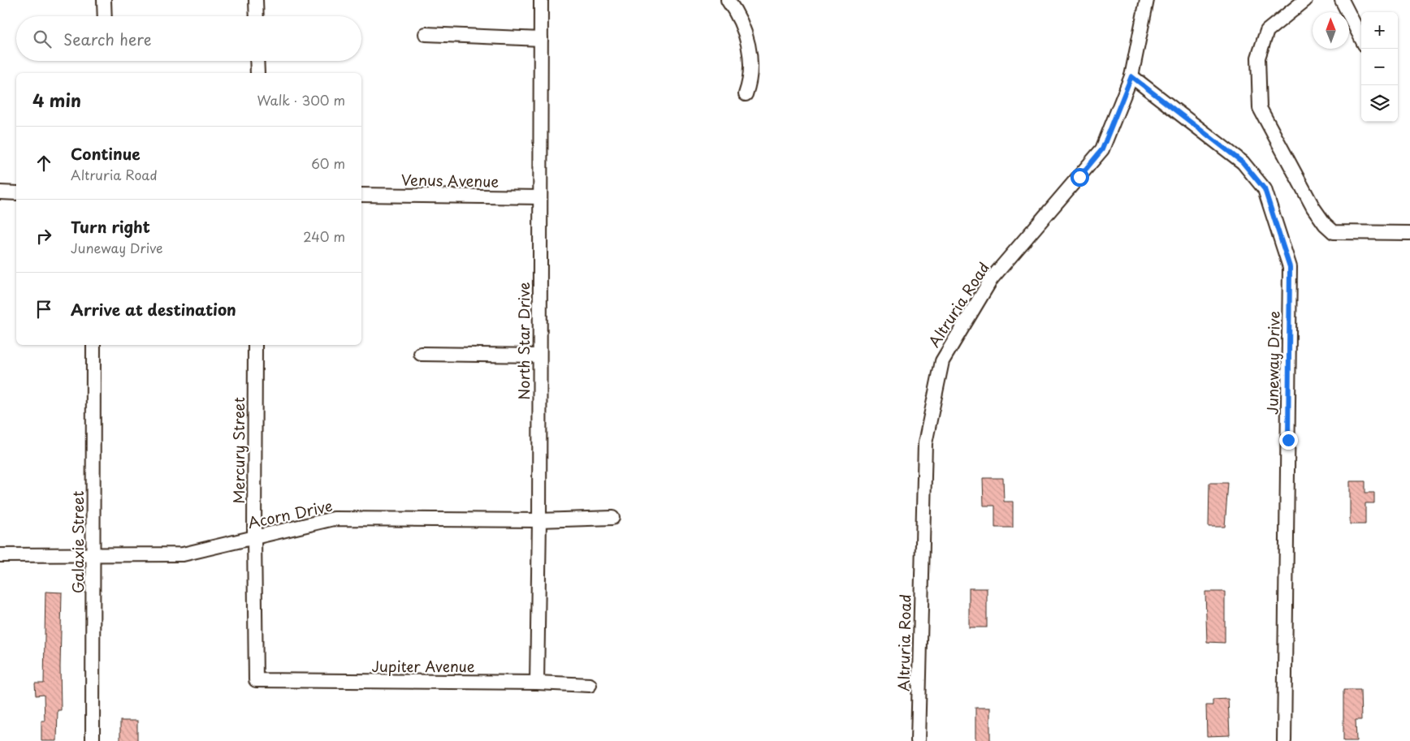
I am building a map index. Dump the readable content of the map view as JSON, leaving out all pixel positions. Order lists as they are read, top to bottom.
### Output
{
  "streets": {
    "street": [
      "Venus Avenue",
      "Altruria Road",
      "North Star Drive",
      "Juneway Drive",
      "Mercury Street",
      "Acorn Drive",
      "Galaxie Street",
      "Jupiter Avenue"
    ]
  },
  "crossings": [
    ["Venus Avenue", "North Star Drive"],
    ["Altruria Road", "Juneway Drive"],
    ["North Star Drive", "Acorn Drive"],
    ["North Star Drive", "Jupiter Avenue"],
    ["Mercury Street", "Acorn Drive"],
    ["Mercury Street", "Jupiter Avenue"],
    ["Acorn Drive", "Galaxie Street"]
  ],
  "north": "top",
  "page": {
    "map_buttons": ["+", "−"],
    "search": "Search here",
    "heading": ["4 min", "Walk · 300 m"],
    "list": [
      ["Continue", "Altruria Road", "60 m"],
      ["Turn right", "Juneway Drive", "240 m"],
      "Arrive at destination"
    ]
  }
}
